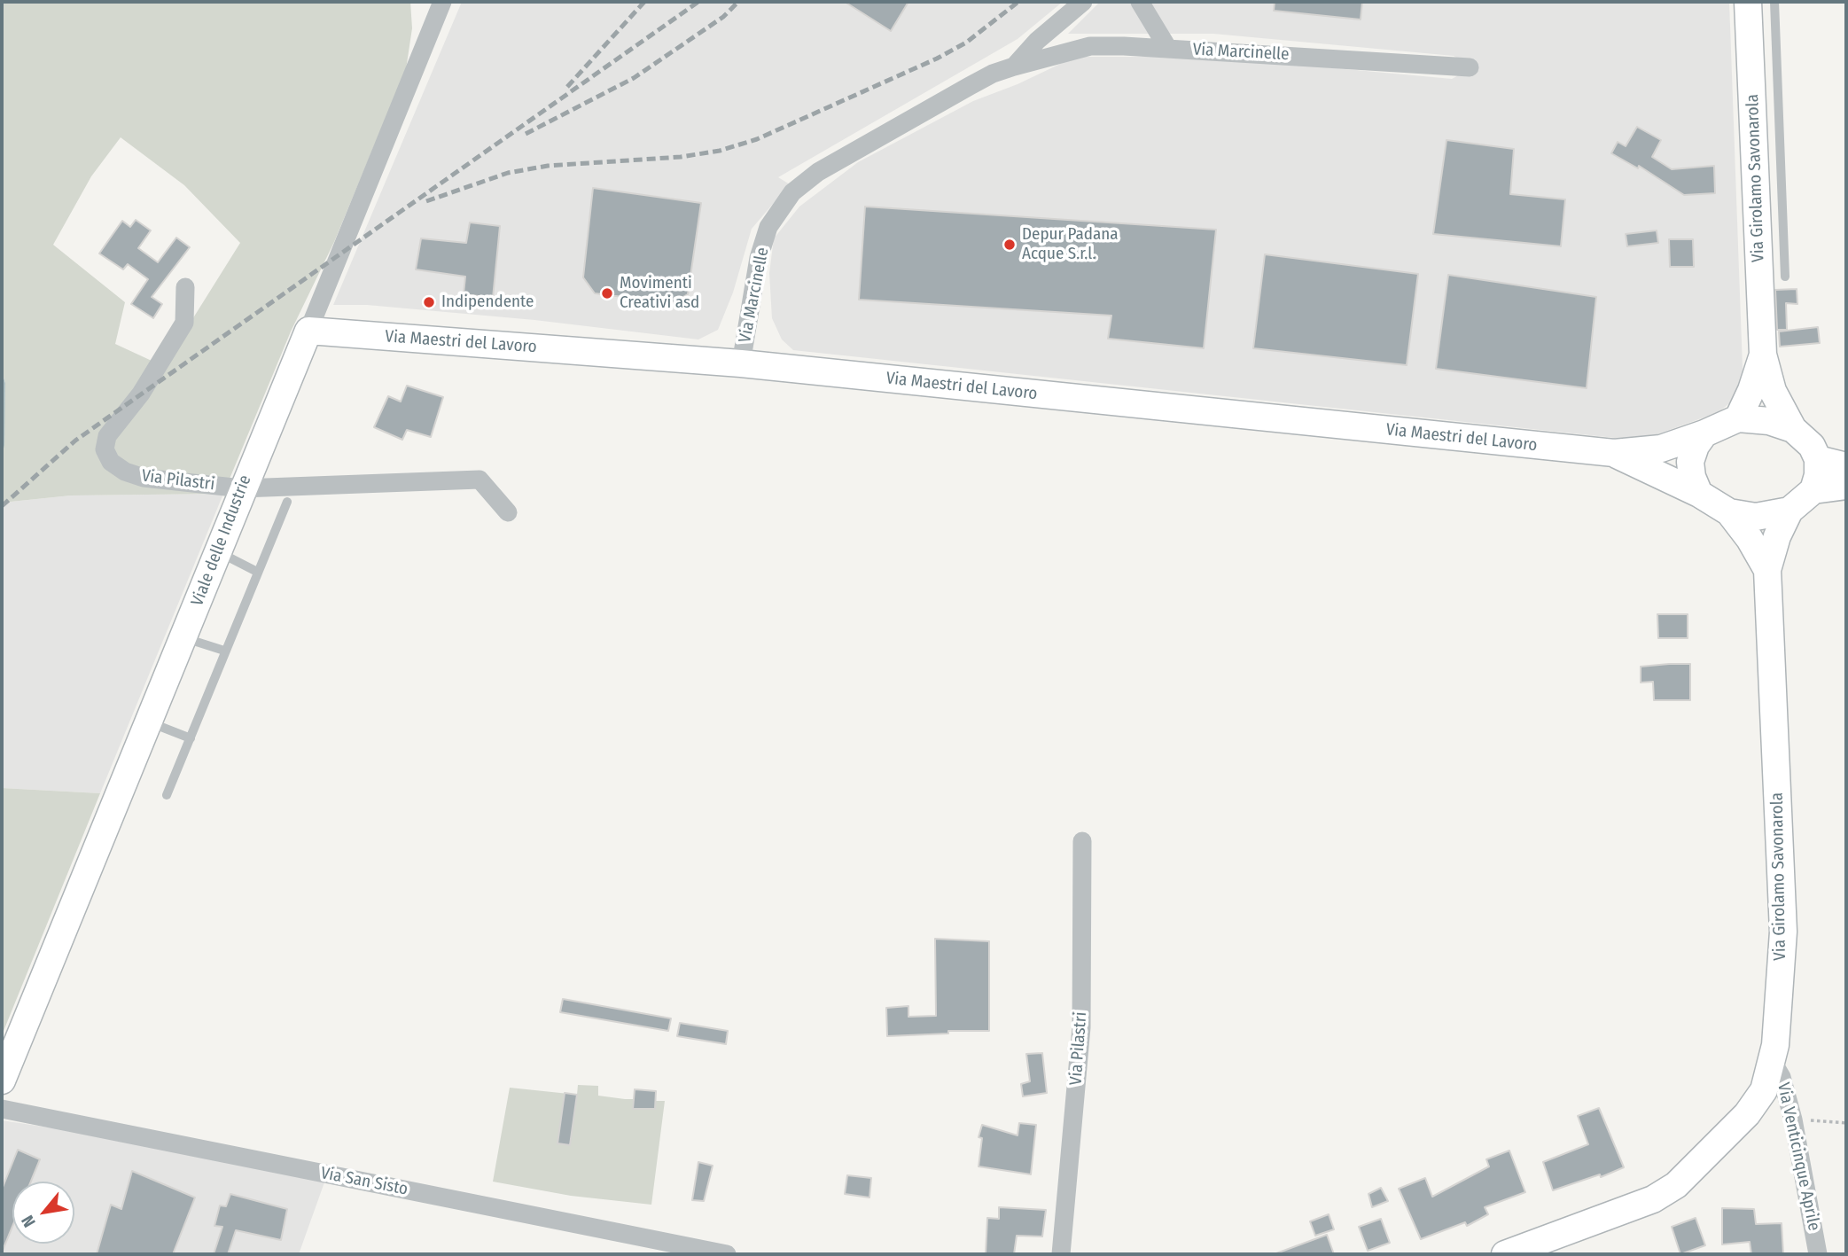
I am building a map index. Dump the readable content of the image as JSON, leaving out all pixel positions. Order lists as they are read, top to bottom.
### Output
{
  "streets": {
    "street": [
      "Via Marcinelle",
      "Via Girolamo Savonarola",
      "Via Maestri del Lavoro",
      "Via Pilastri",
      "Viale delle Industrie",
      "Via Venticinque Aprile",
      "Via San Sisto"
    ]
  },
  "crossings": [
    ["Via Marcinelle", "Via Maestri del Lavoro"],
    ["Via Girolamo Savonarola", "Via Maestri del Lavoro"],
    ["Via Girolamo Savonarola", "Via Venticinque Aprile"],
    ["Via Maestri del Lavoro", "Viale delle Industrie"],
    ["Via Pilastri", "Viale delle Industrie"]
  ],
  "places": ["Depur Padana Acque S.r.l.", "Movimenti Creativi asd", "Indipendente"],
  "north": "bottom left"
}
